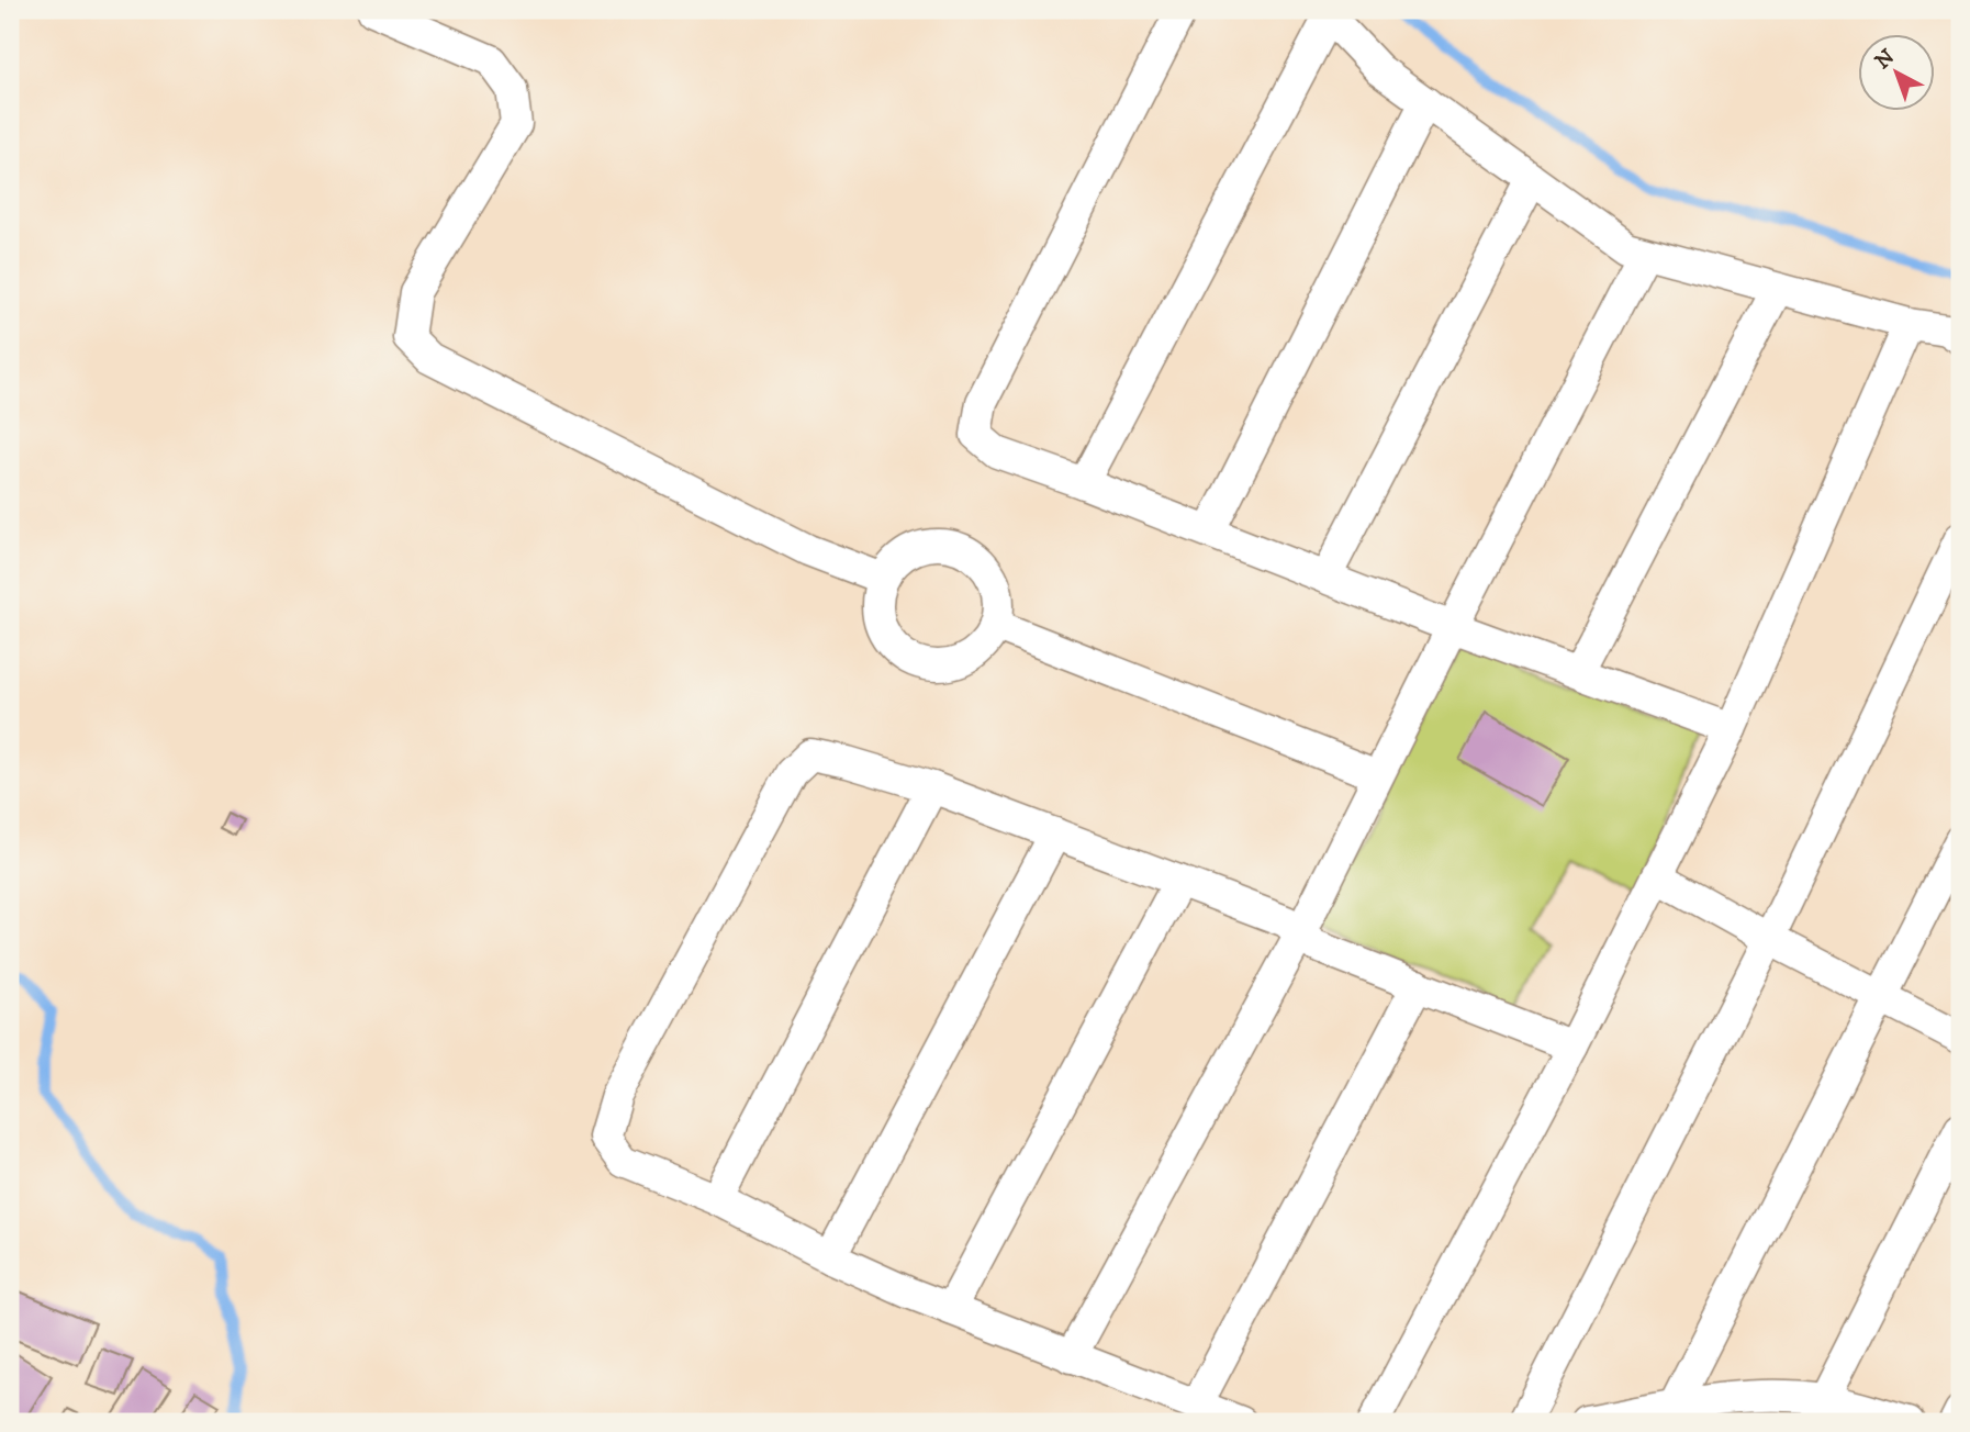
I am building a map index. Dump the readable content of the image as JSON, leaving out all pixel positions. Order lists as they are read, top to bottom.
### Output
{
  "north": "top left"
}
